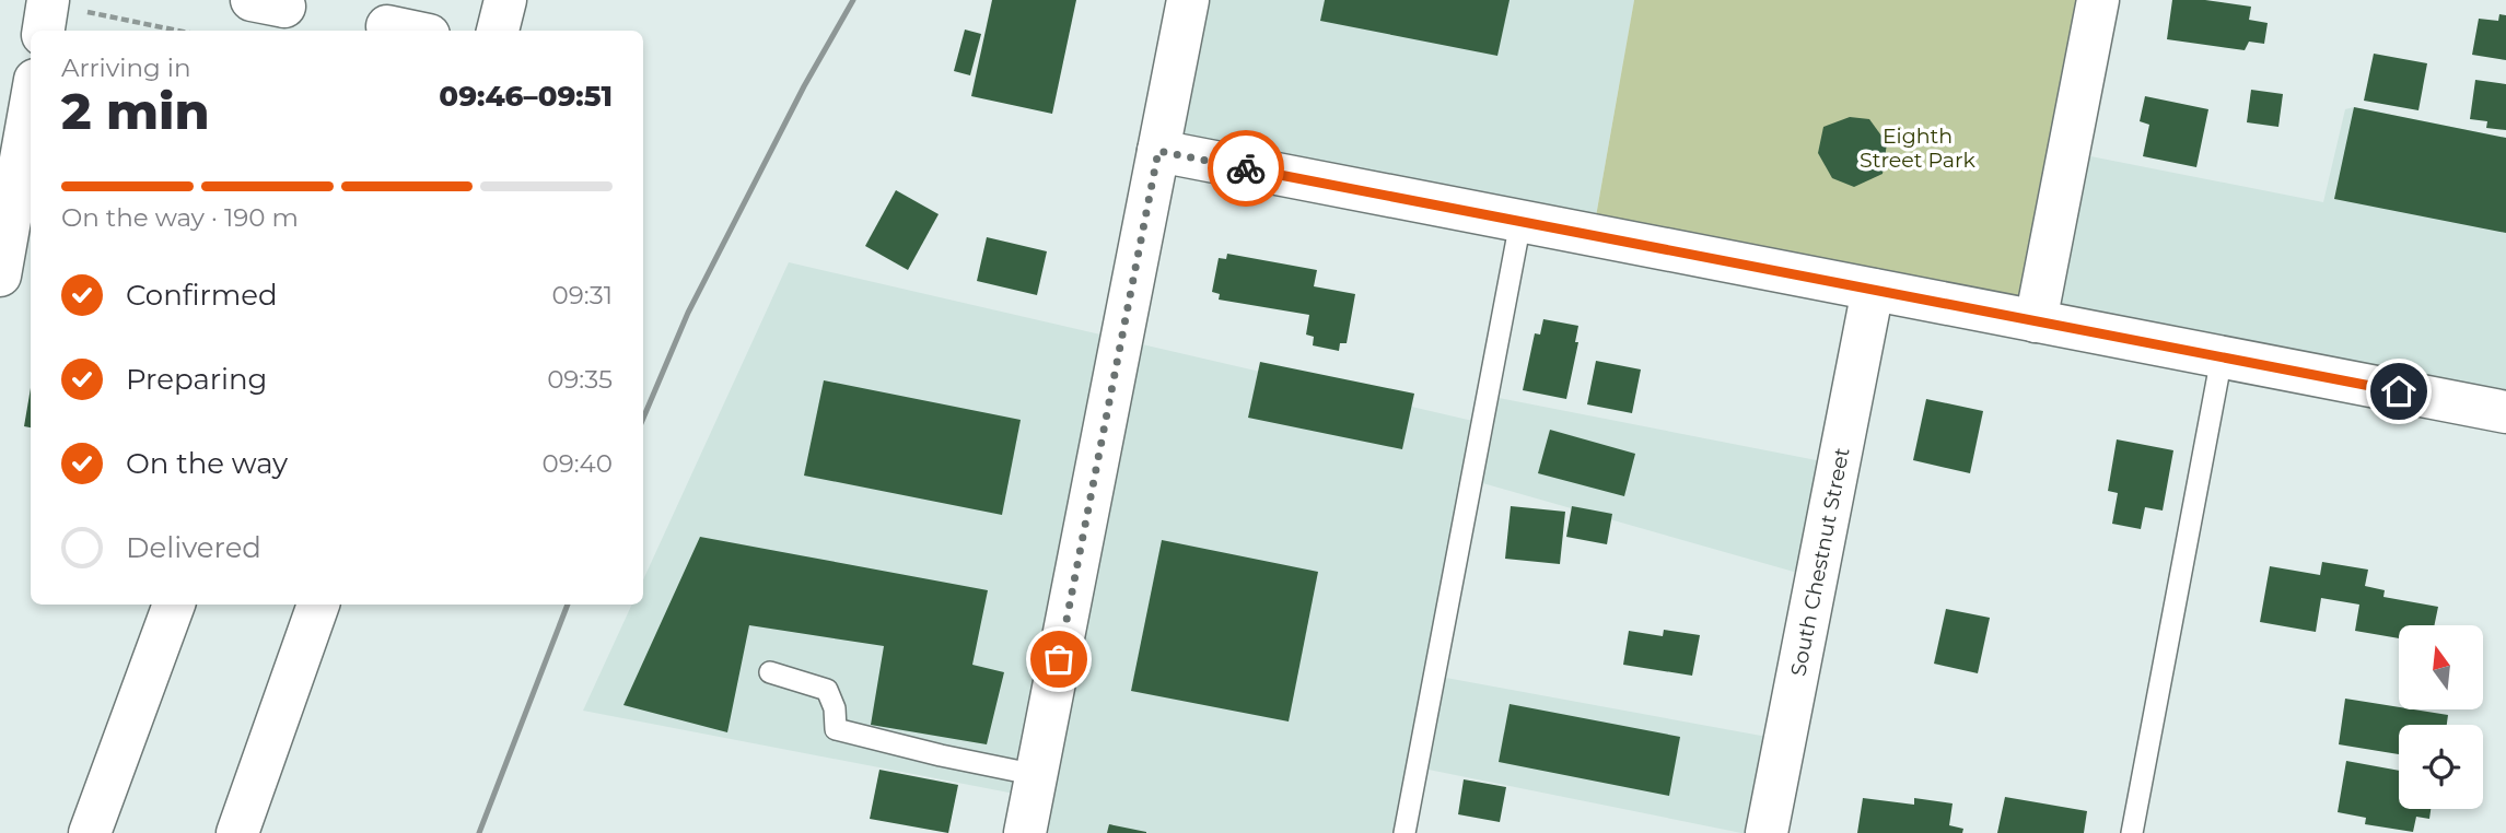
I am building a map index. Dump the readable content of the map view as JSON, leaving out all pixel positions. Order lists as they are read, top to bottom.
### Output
{
  "streets": {
    "street": ["South Chestnut Street"]
  },
  "parks": ["Eighth Street Park"],
  "north": "top",
  "page": {
    "heading": ["2 min", "Arriving in", "09:46–09:51"],
    "bar": "On the way · 190 m",
    "list": [
      ["Confirmed", "09:31"],
      ["Preparing", "09:35"],
      ["On the way", "09:40"],
      "Delivered"
    ]
  }
}
